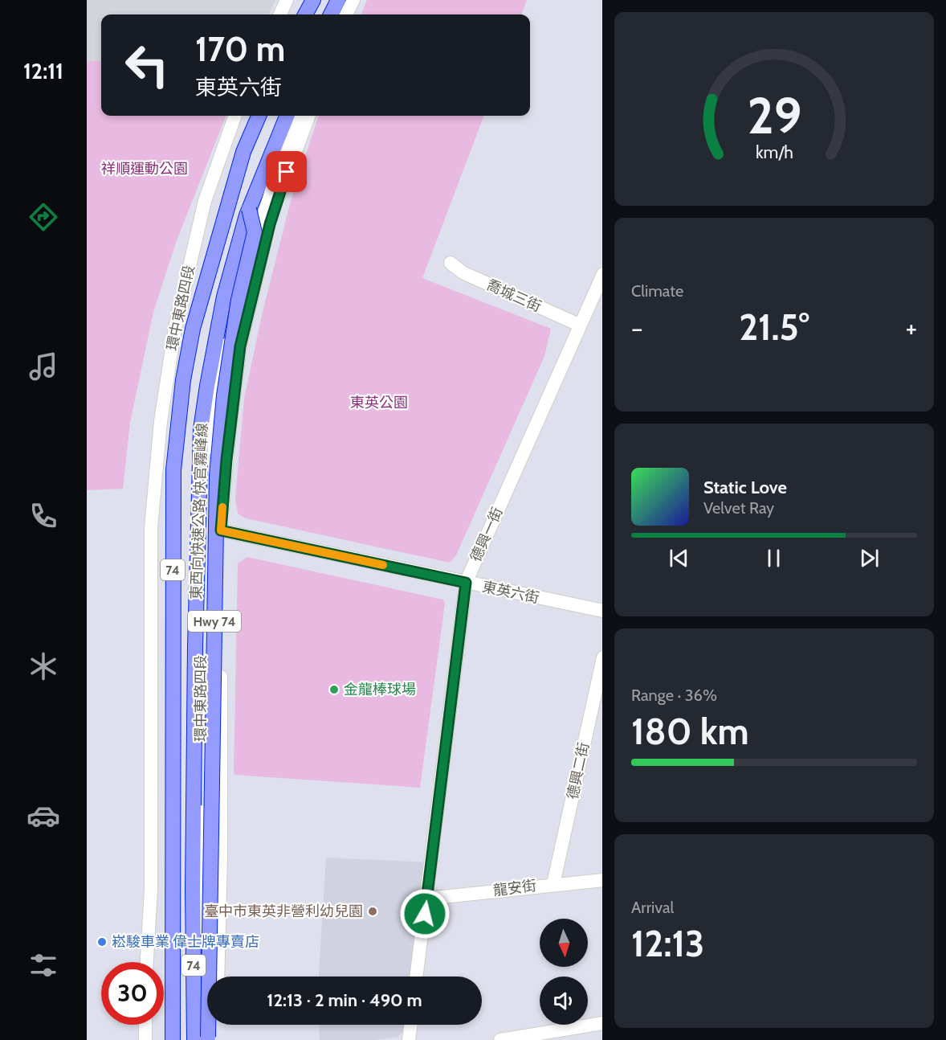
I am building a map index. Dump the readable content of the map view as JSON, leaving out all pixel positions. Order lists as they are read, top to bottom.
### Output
{
  "streets": {
    "highway": ["東西向快速公路 快官霧峰線", "74", "Hwy 74"],
    "street": [
      "喬城三街",
      "環中東路四段",
      "德興一街",
      "東英六街",
      "德興二街",
      "龍安街"
    ]
  },
  "crossings": [
    ["喬城三街", "德興一街"],
    ["環中東路四段", "東西向快速公路 快官霧峰線"],
    ["環中東路四段", "東英六街"],
    ["環中東路四段", "Hwy 74"],
    ["東西向快速公路 快官霧峰線", "Hwy 74"],
    ["德興一街", "東英六街"],
    ["德興一街", "龍安街"],
    ["德興二街", "龍安街"]
  ],
  "parks": ["祥順運動公園", "東英公園"],
  "places": ["金龍棒球場", "臺中市東英非營利幼兒園", "崧駿車業 偉士牌專賣店"],
  "north": "bottom",
  "page": {
    "tabs": "12:11",
    "turn": ["170 m", "東英六街"],
    "tile": [
      "Climate",
      ["Range · 36%", "180 km"],
      ["Arrival", "12:13"]
    ],
    "heat": ["−", "21.5°", "+"],
    "song": ["Static Love", "Velvet Ray"],
    "limit": "30",
    "trip": "12:13 · 2 min · 490 m",
    "gauge": ["29", "km/h"]
  }
}
